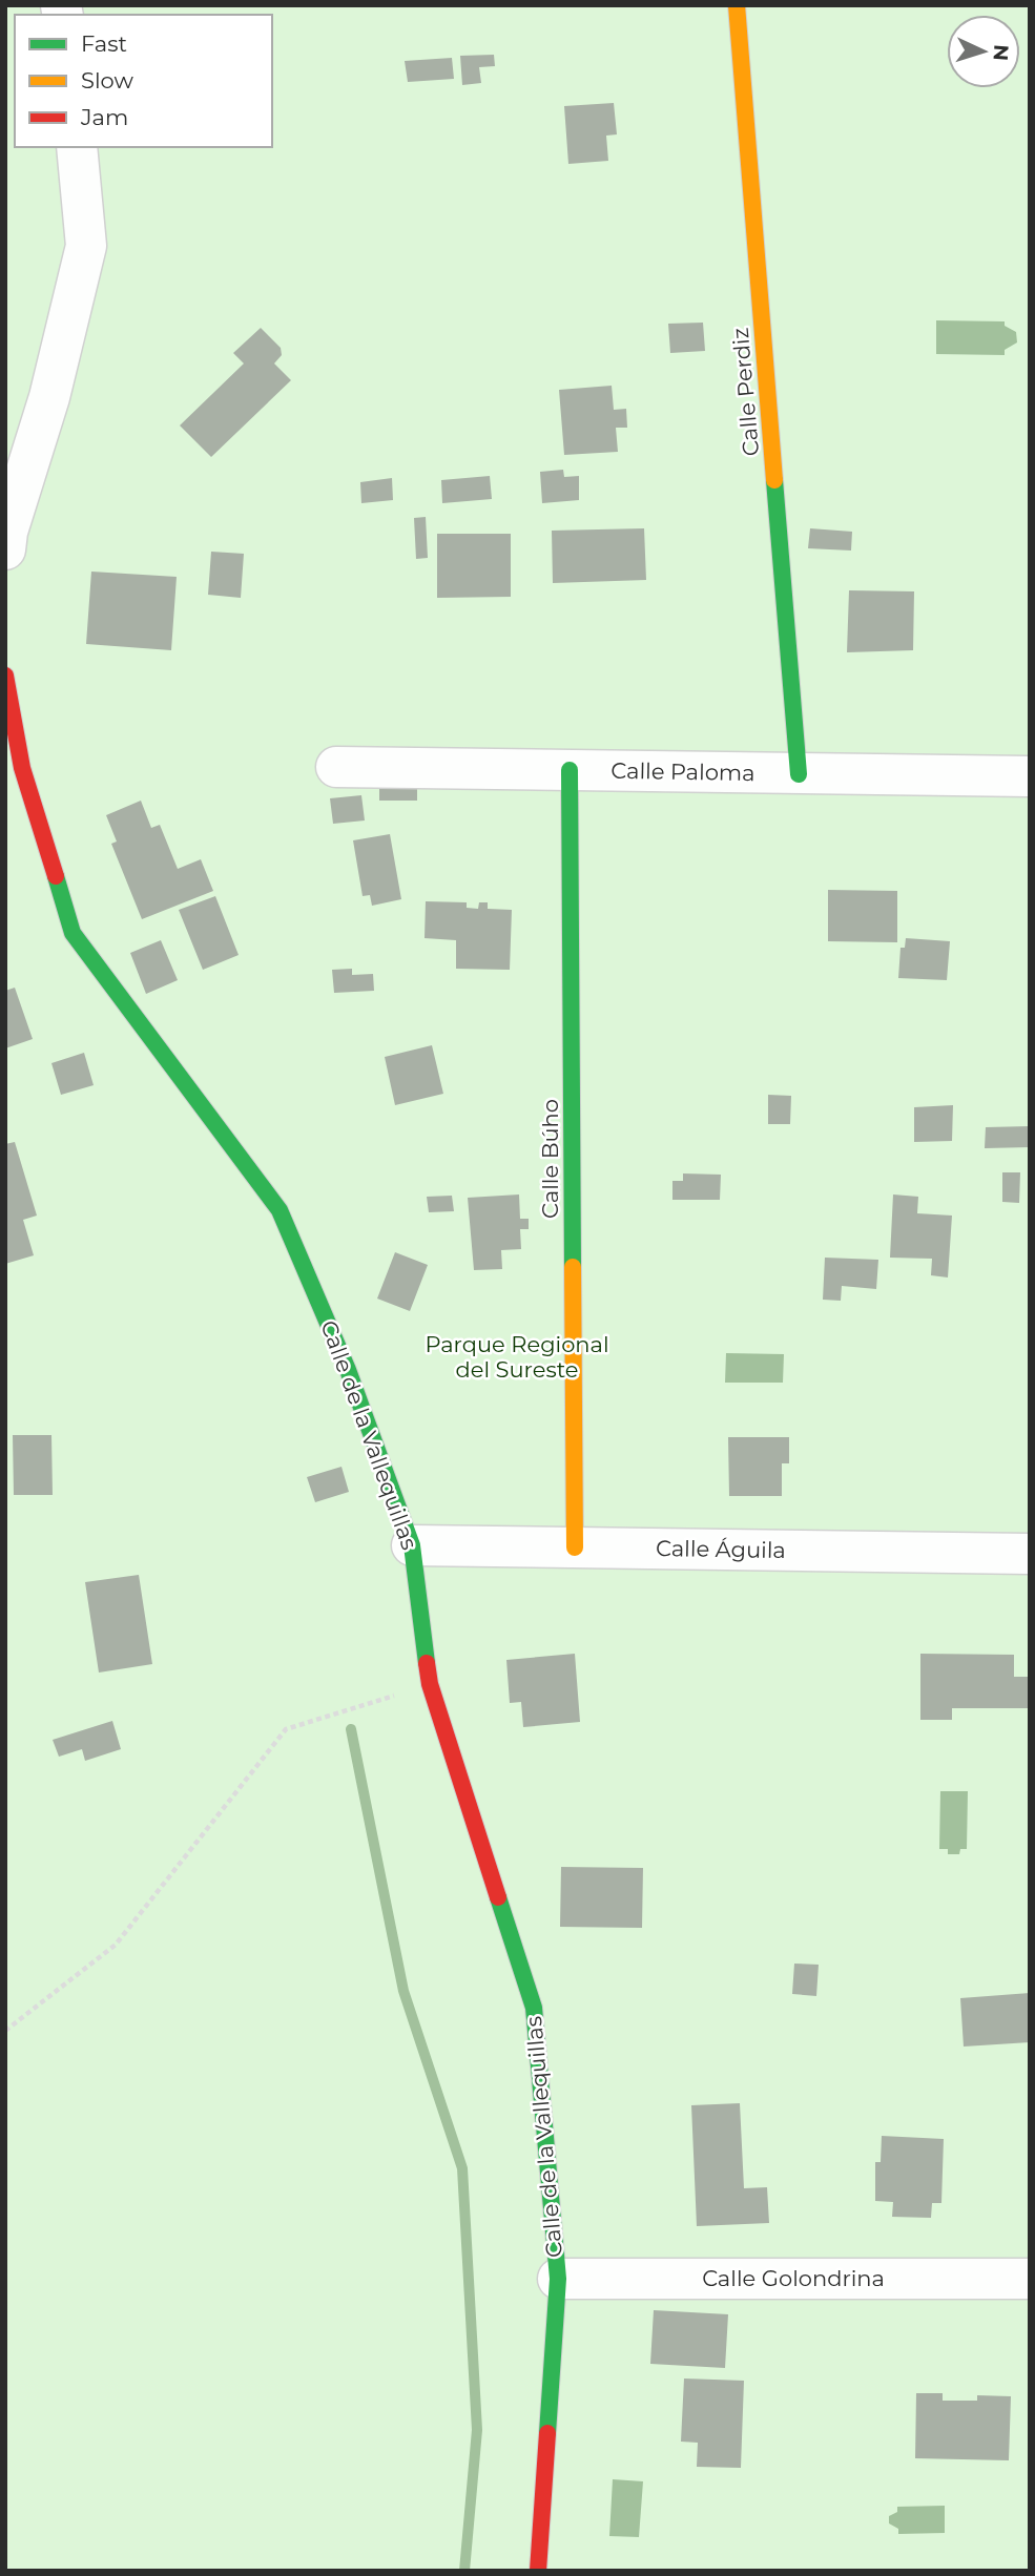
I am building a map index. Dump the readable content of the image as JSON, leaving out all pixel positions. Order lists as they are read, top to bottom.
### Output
{
  "streets": {
    "street": [
      "Calle Perdiz",
      "Calle Paloma",
      "Calle Búho",
      "Calle de la Vallequillas",
      "Calle Águila",
      "Calle Golondrina"
    ]
  },
  "crossings": [
    ["Calle Perdiz", "Calle Paloma"],
    ["Calle Paloma", "Calle Búho"],
    ["Calle Búho", "Calle Águila"],
    ["Calle de la Vallequillas", "Calle Águila"],
    ["Calle de la Vallequillas", "Calle Golondrina"]
  ],
  "parks": ["Parque Regional del Sureste"],
  "legend": ["Fast", "Slow", "Jam"],
  "north": "right"
}
